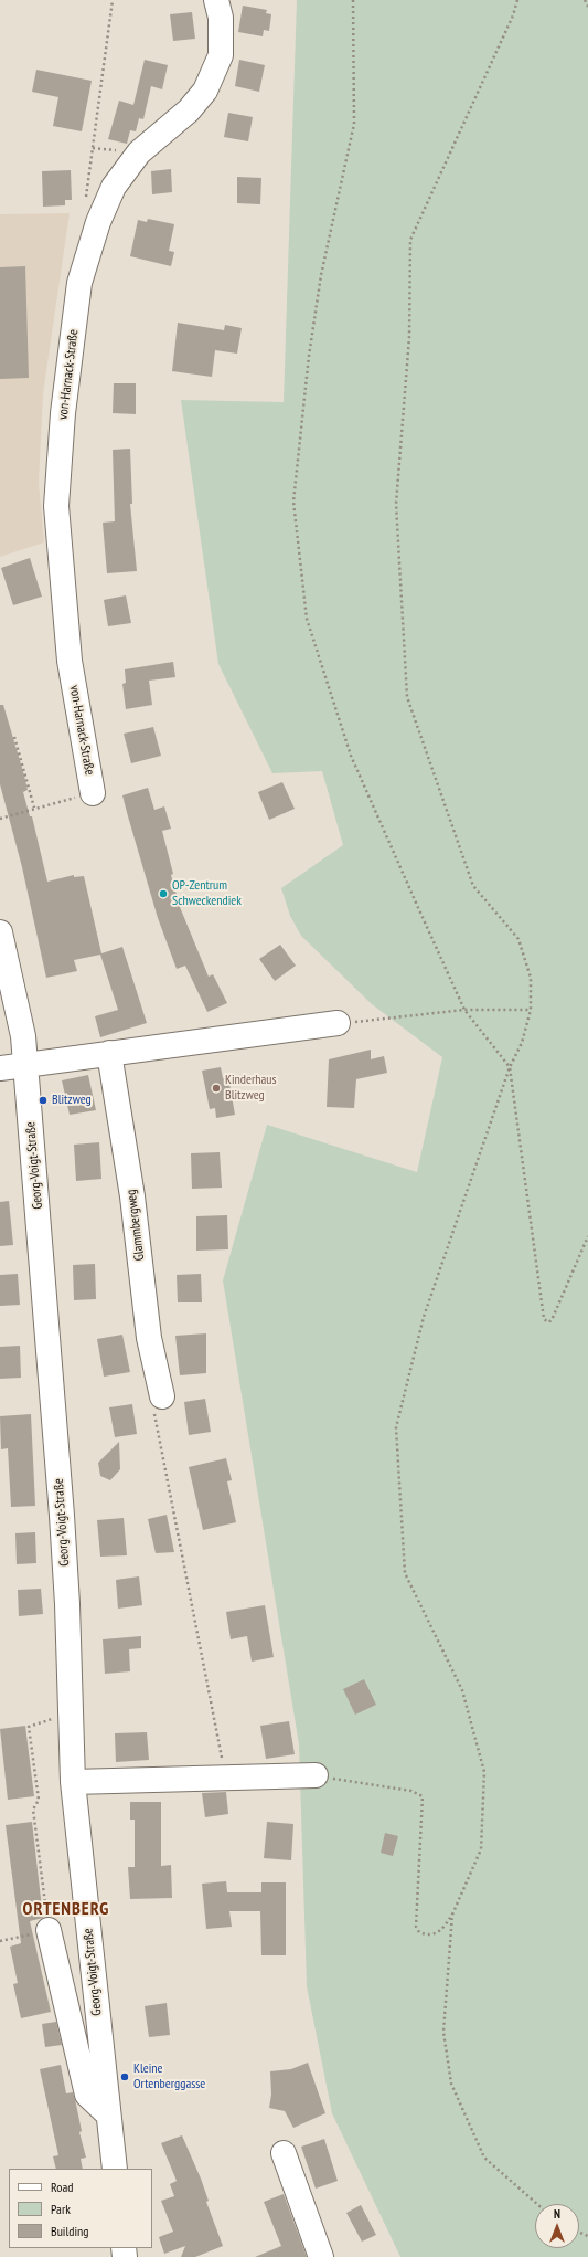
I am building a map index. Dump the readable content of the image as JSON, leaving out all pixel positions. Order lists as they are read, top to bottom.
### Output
{
  "streets": {
    "street": ["von-Harnack-Straße", "Georg-Voigt-Straße", "Glammbergweg"]
  },
  "districts": ["ORTENBERG"],
  "places": [
    "OP-Zentrum Schweckendiek",
    "Kinderhaus Blitzweg",
    "Blitzweg",
    "Kleine Ortenberggasse"
  ],
  "legend": ["Road", "Park", "Building"],
  "north": "top"
}
